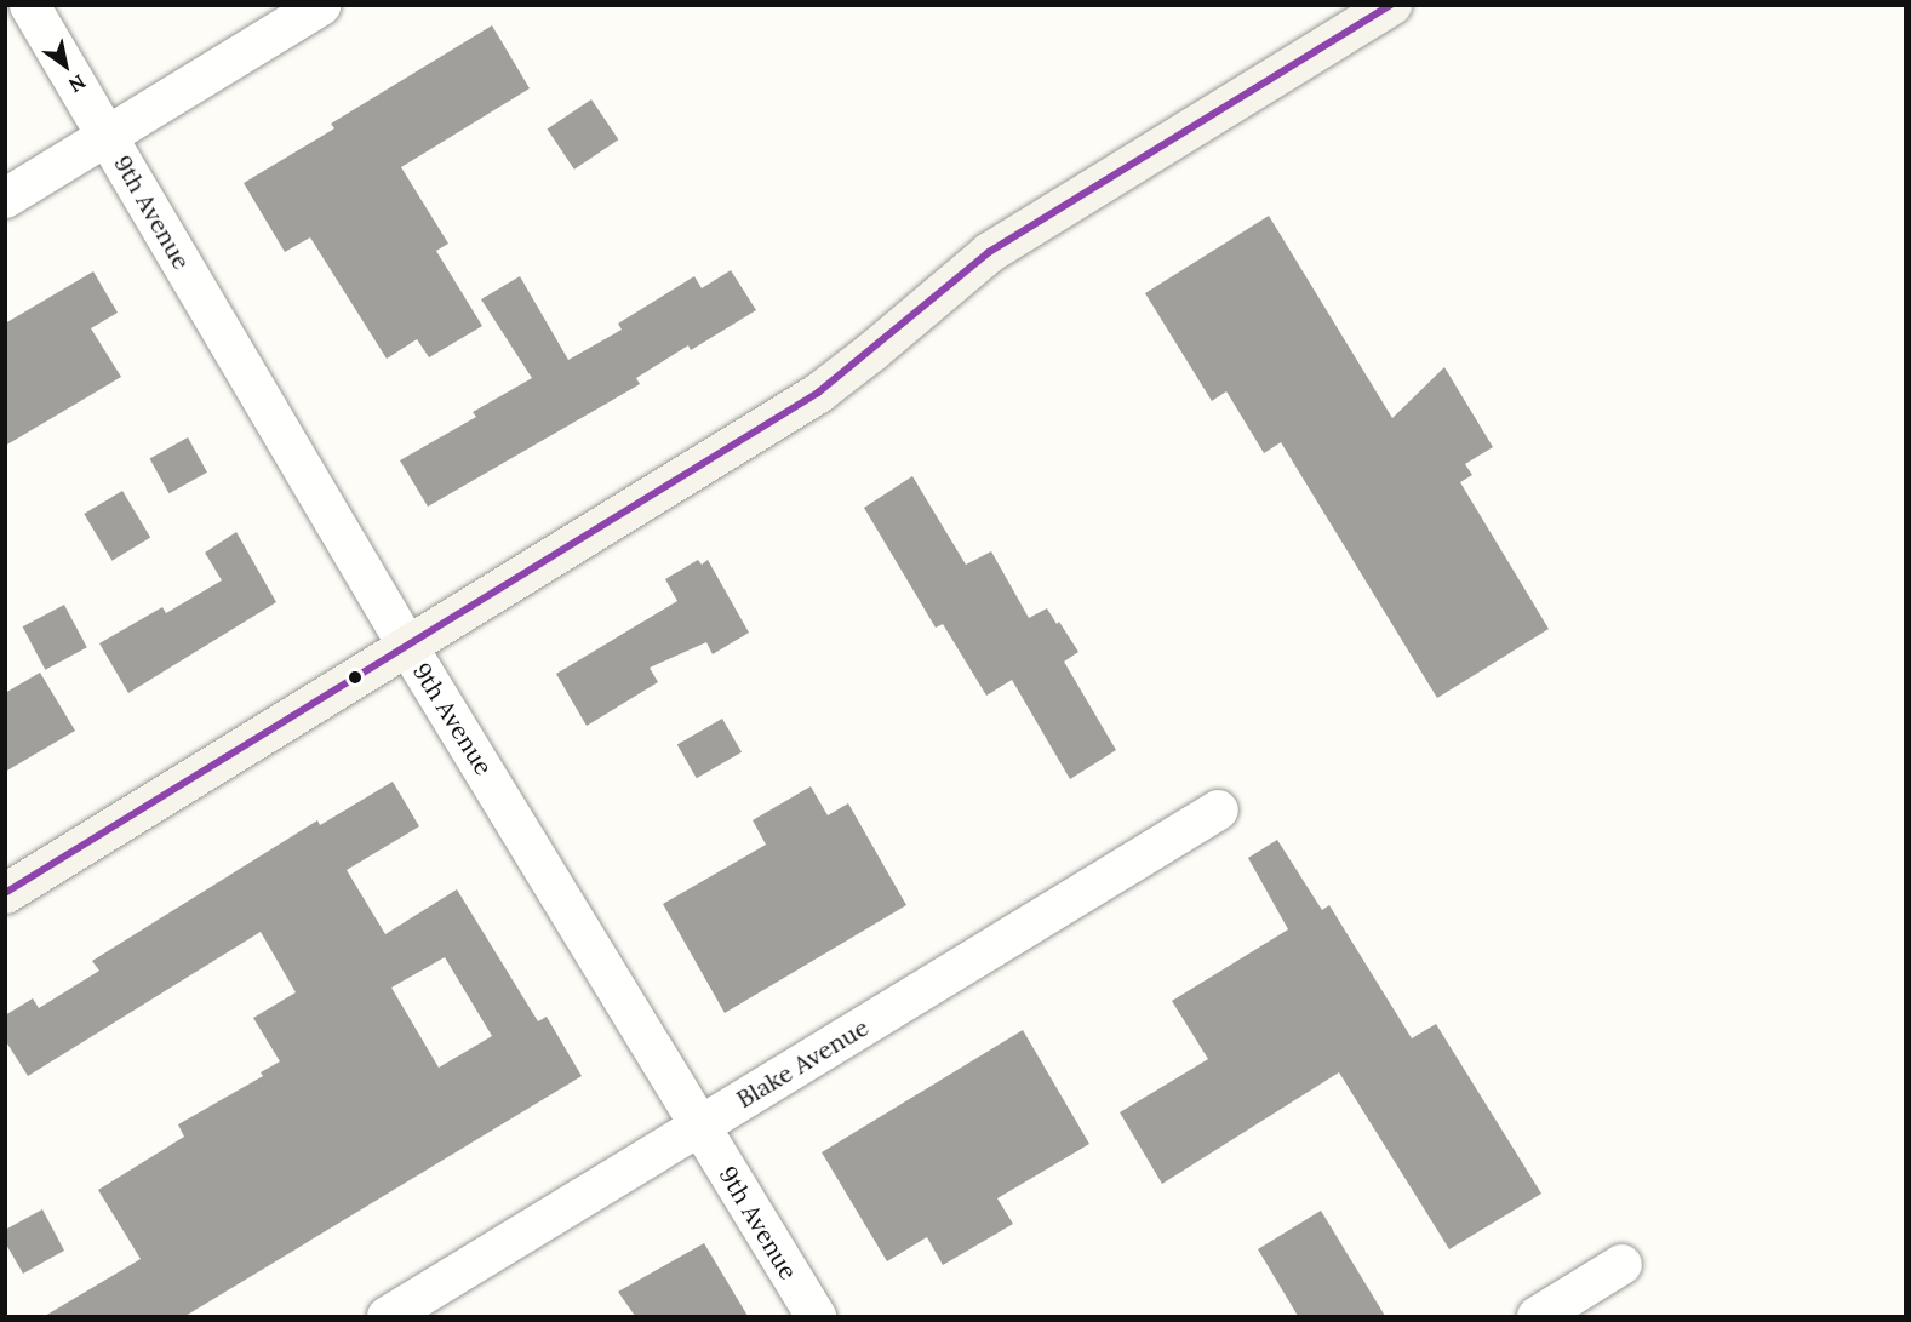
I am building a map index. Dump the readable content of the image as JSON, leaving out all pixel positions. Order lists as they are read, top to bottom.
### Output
{
  "streets": {
    "street": ["9th Avenue", "Blake Avenue"]
  },
  "crossings": [
    ["9th Avenue", "Blake Avenue"]
  ],
  "north": "bottom right"
}
